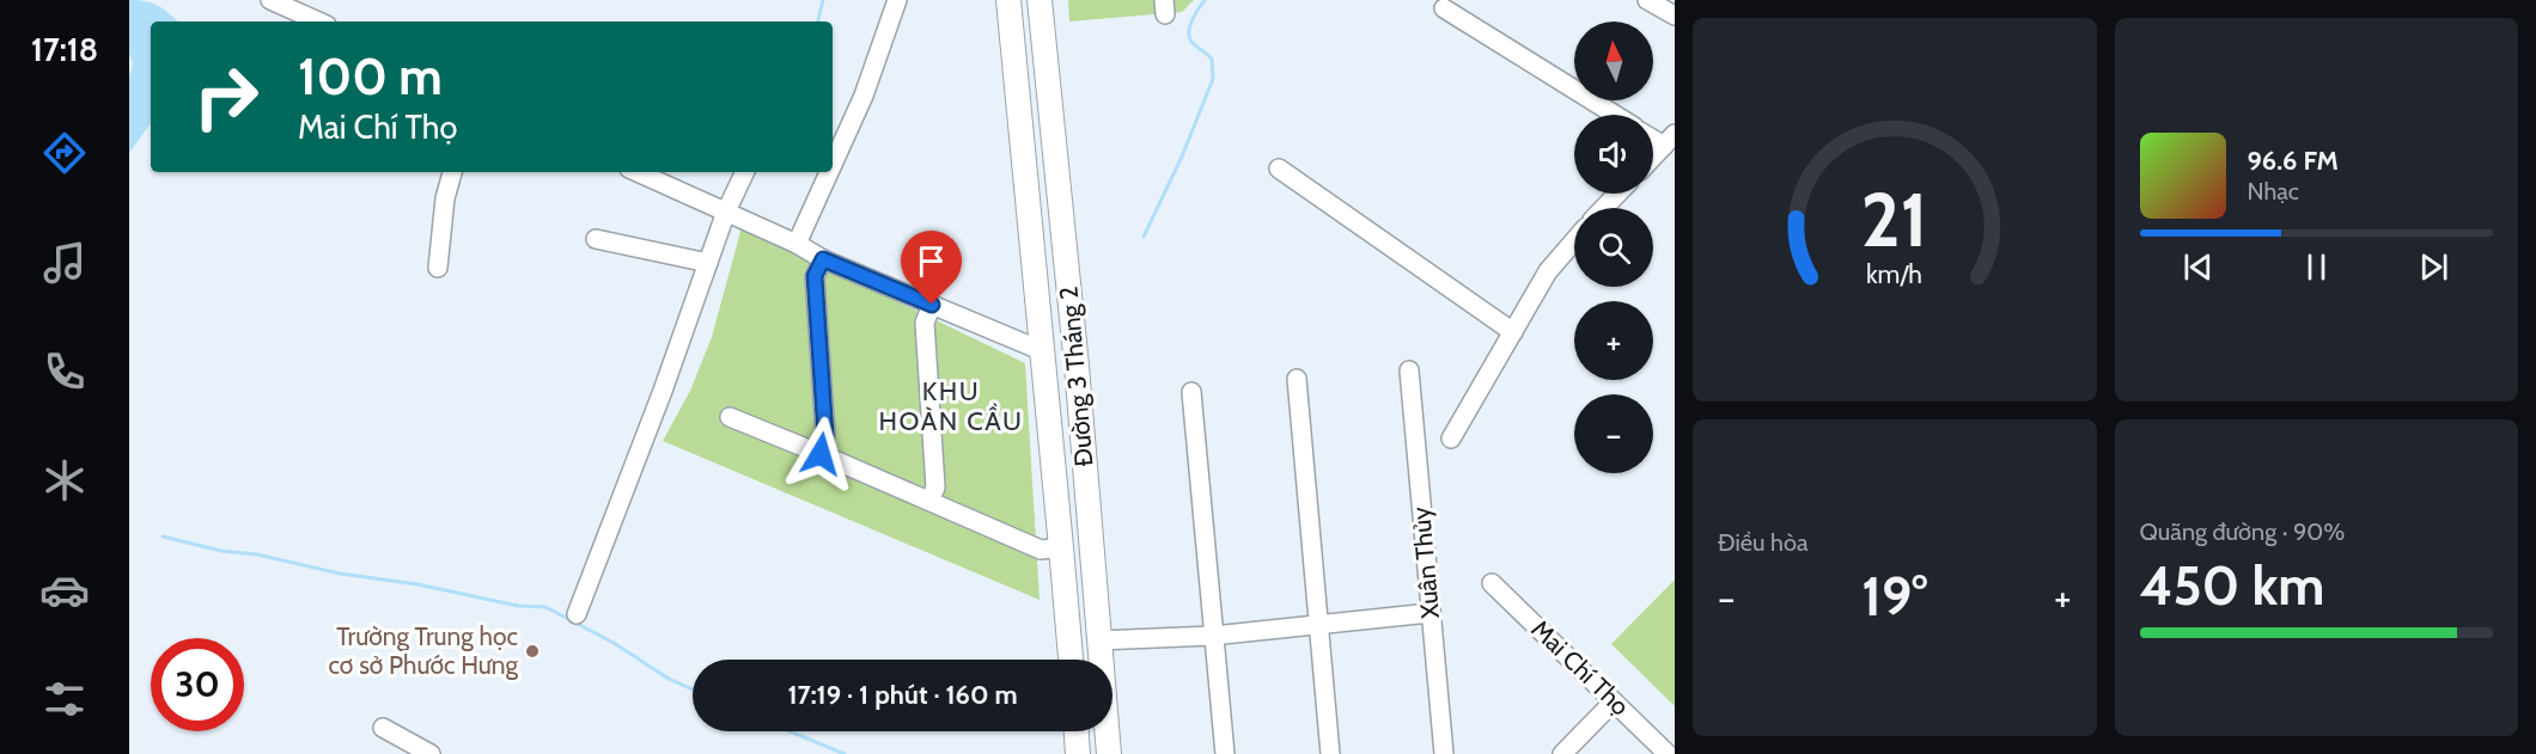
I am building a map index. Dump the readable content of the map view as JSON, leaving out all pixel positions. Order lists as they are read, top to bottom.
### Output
{
  "streets": {
    "main road": ["Đường 3 Tháng 2"],
    "street": ["Xuân Thủy", "Mai Chí Thọ"]
  },
  "districts": ["KHU HOÀN CẦU"],
  "places": ["Trường Trung học cơ sở Phước Hưng"],
  "north": "top",
  "page": {
    "tabs": "17:18",
    "map_buttons": ["+", "−"],
    "turn": ["100 m", "Mai Chí Thọ"],
    "song": ["96.6 FM", "Nhạc"],
    "tile": [
      "Điều hòa",
      ["Quãng đường · 90%", "450 km"]
    ],
    "heat": ["−", "19°", "+"],
    "limit": "30",
    "trip": "17:19 · 1 phút · 160 m",
    "gauge": ["21", "km/h"]
  }
}
